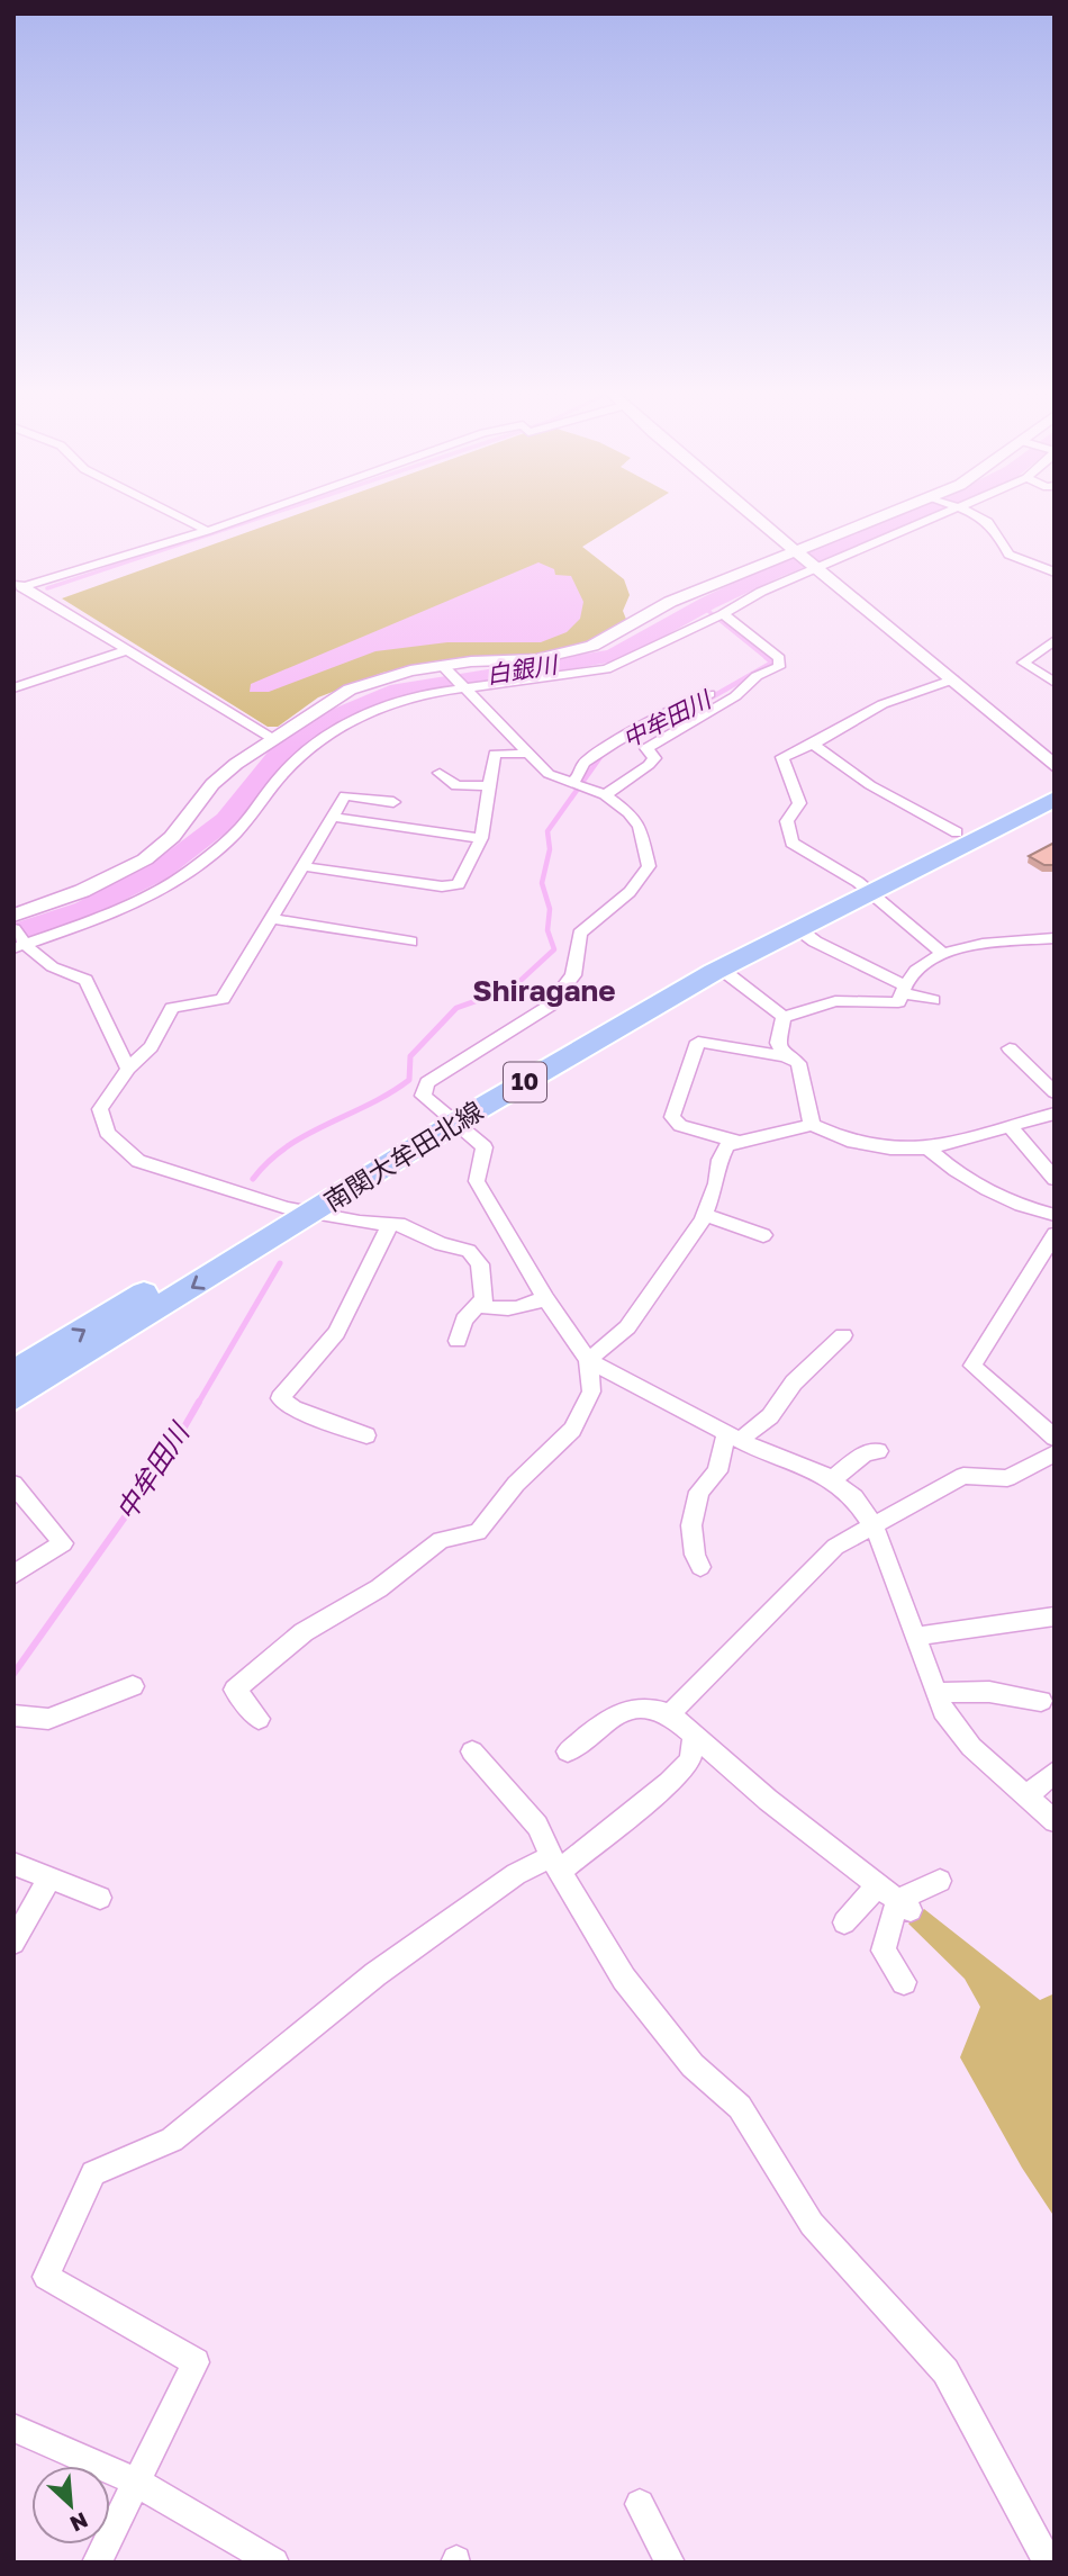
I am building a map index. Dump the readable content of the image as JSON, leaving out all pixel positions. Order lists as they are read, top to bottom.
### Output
{
  "streets": {
    "main road": ["10", "南関大牟田北線"]
  },
  "districts": ["Shiragane"],
  "water": ["白銀川", "中牟田川"],
  "north": "bottom right"
}
